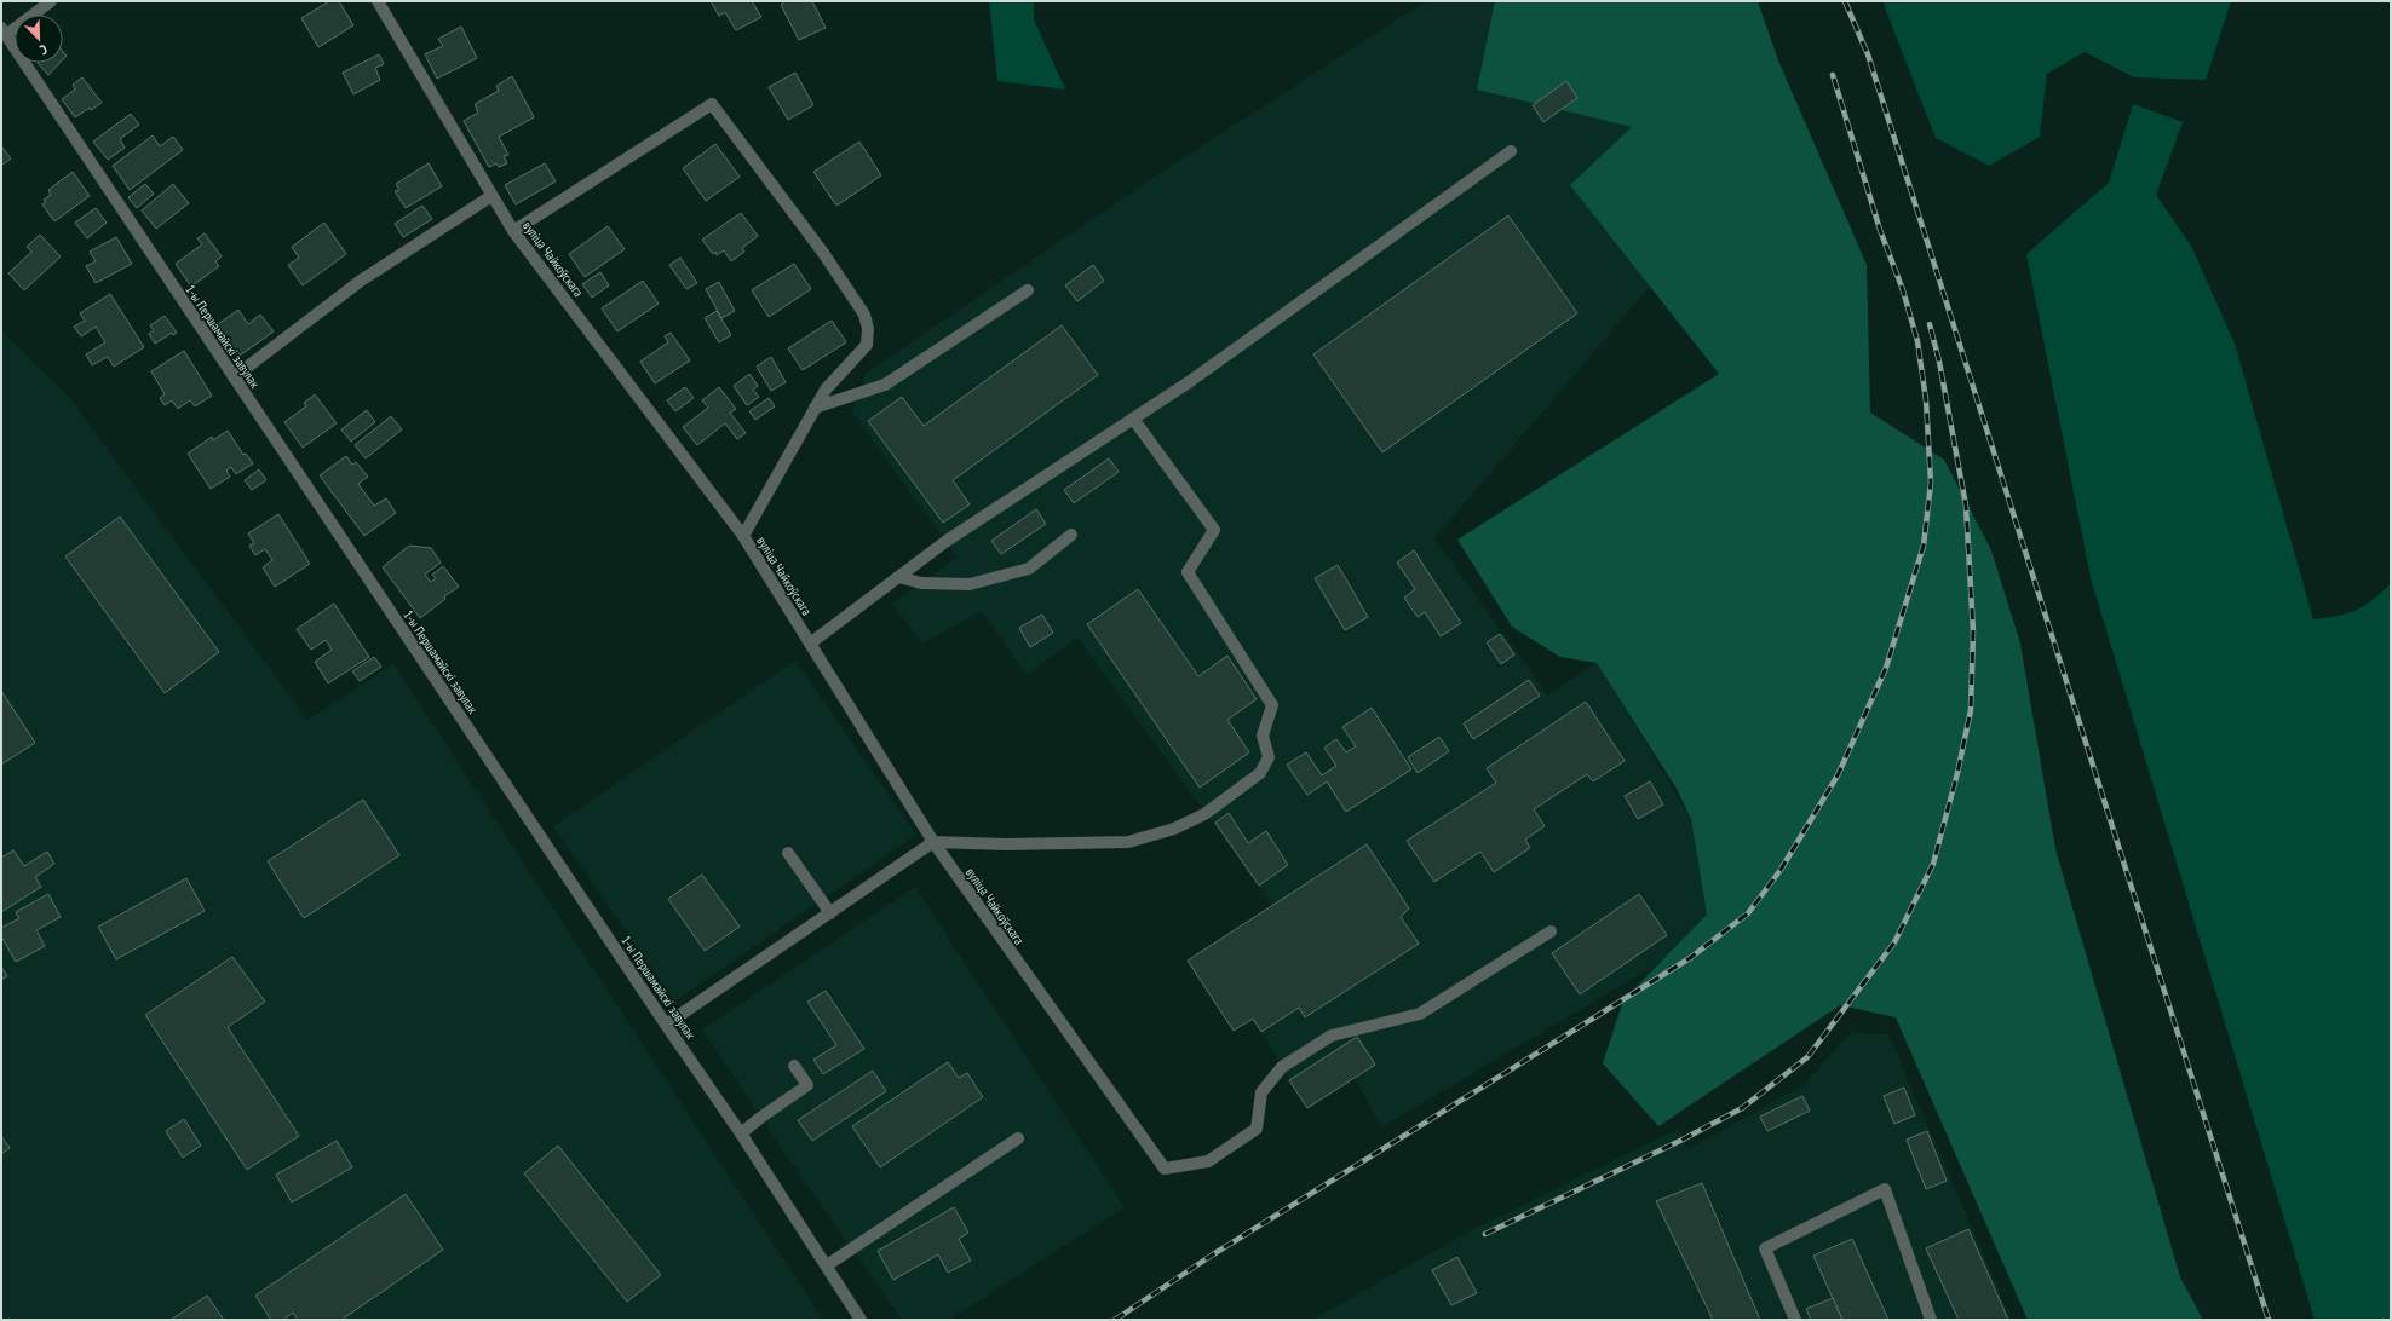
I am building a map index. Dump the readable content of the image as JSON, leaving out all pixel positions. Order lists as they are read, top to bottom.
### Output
{
  "streets": {
    "street": ["вуліца Чайкоўскага", "1-ы Першамайскі завулак"]
  },
  "north": "bottom right"
}
